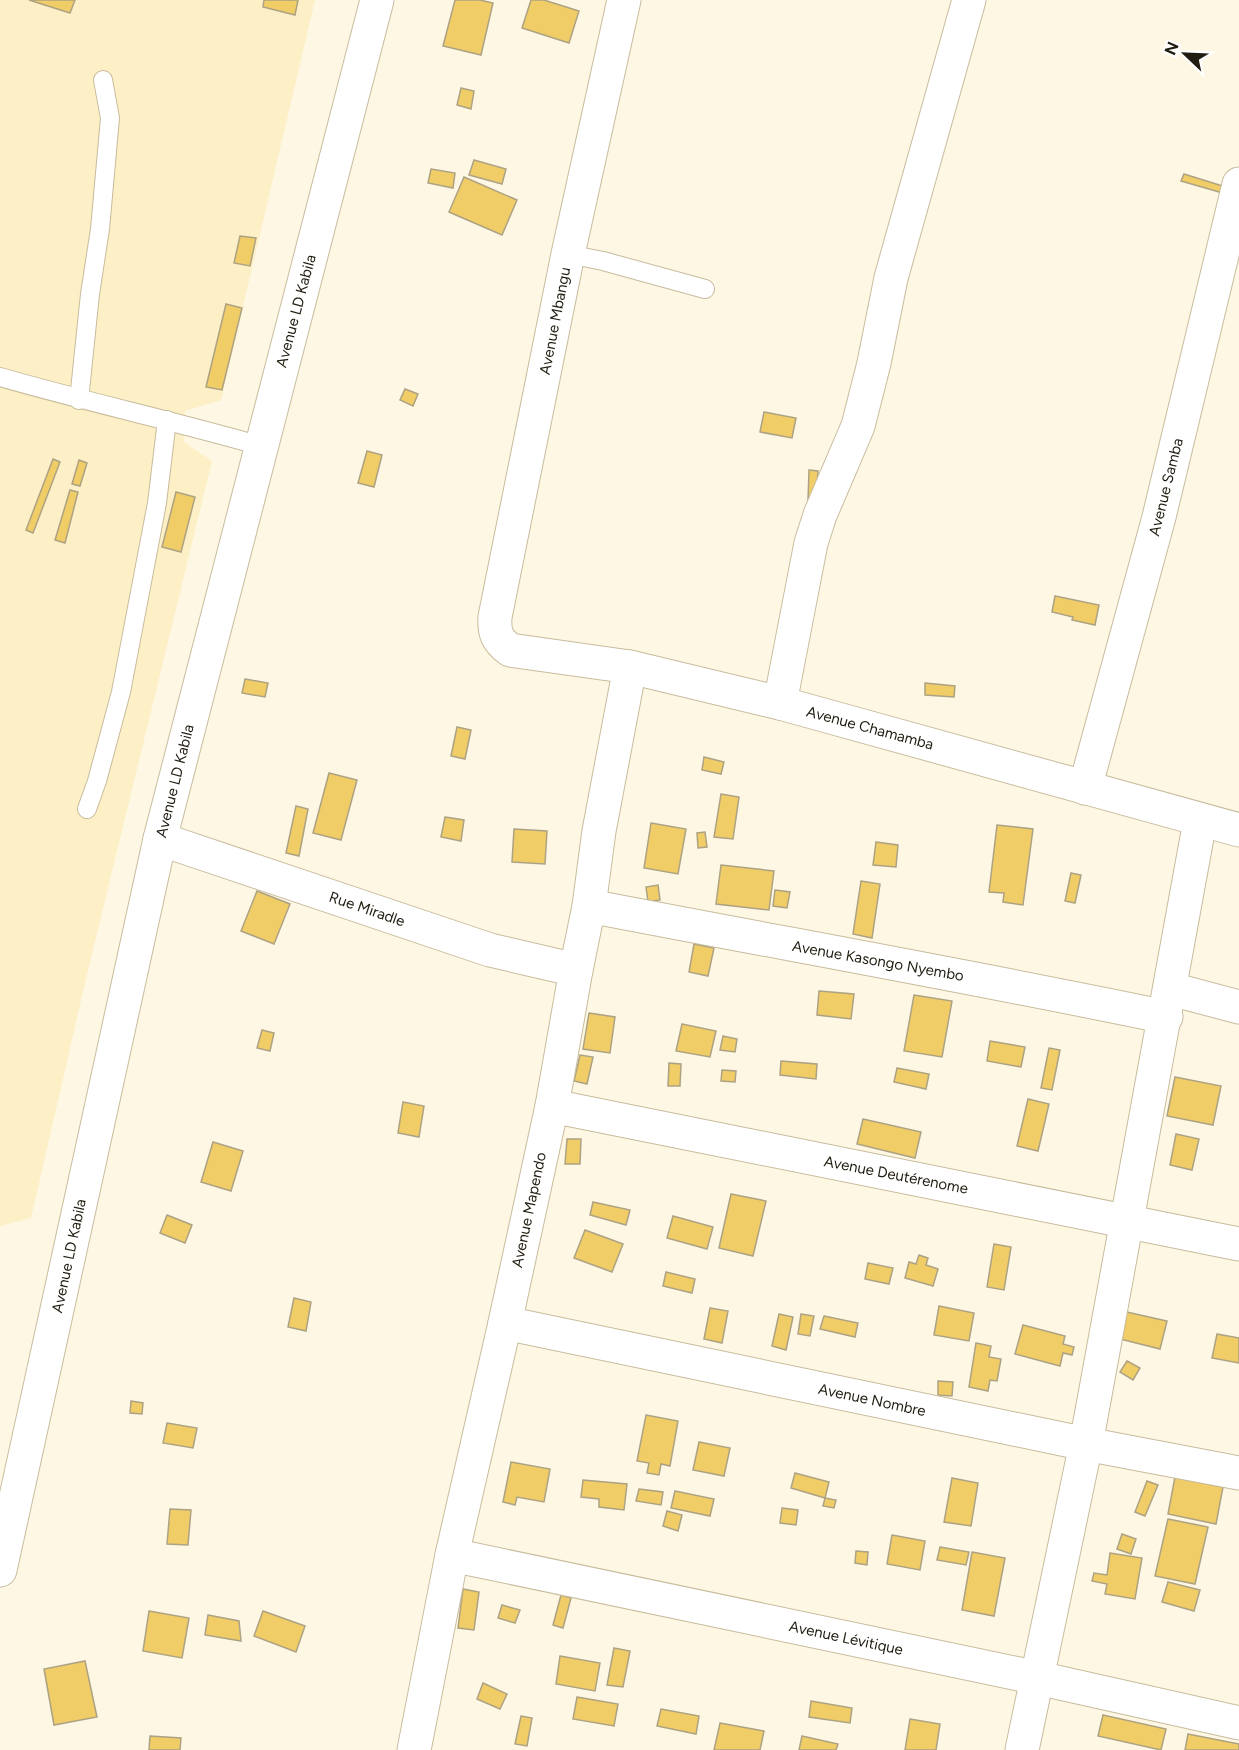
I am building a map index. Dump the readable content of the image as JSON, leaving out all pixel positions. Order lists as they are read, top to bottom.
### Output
{
  "streets": {
    "street": [
      "Avenue LD Kabila",
      "Avenue Mbangu",
      "Avenue Samba",
      "Avenue Chamamba",
      "Rue Miradle",
      "Avenue Kasongo Nyembo",
      "Avenue Deutérenome",
      "Avenue Mapendo",
      "Avenue Nombre",
      "Avenue Lévitique"
    ]
  },
  "crossings": [
    ["Avenue LD Kabila", "Rue Miradle"],
    ["Avenue Mbangu", "Avenue Chamamba"],
    ["Avenue Samba", "Avenue Chamamba"],
    ["Avenue Chamamba", "Avenue Mapendo"],
    ["Rue Miradle", "Avenue Mapendo"],
    ["Avenue Kasongo Nyembo", "Avenue Mapendo"],
    ["Avenue Deutérenome", "Avenue Mapendo"],
    ["Avenue Mapendo", "Avenue Nombre"],
    ["Avenue Mapendo", "Avenue Lévitique"]
  ],
  "north": "top left"
}
